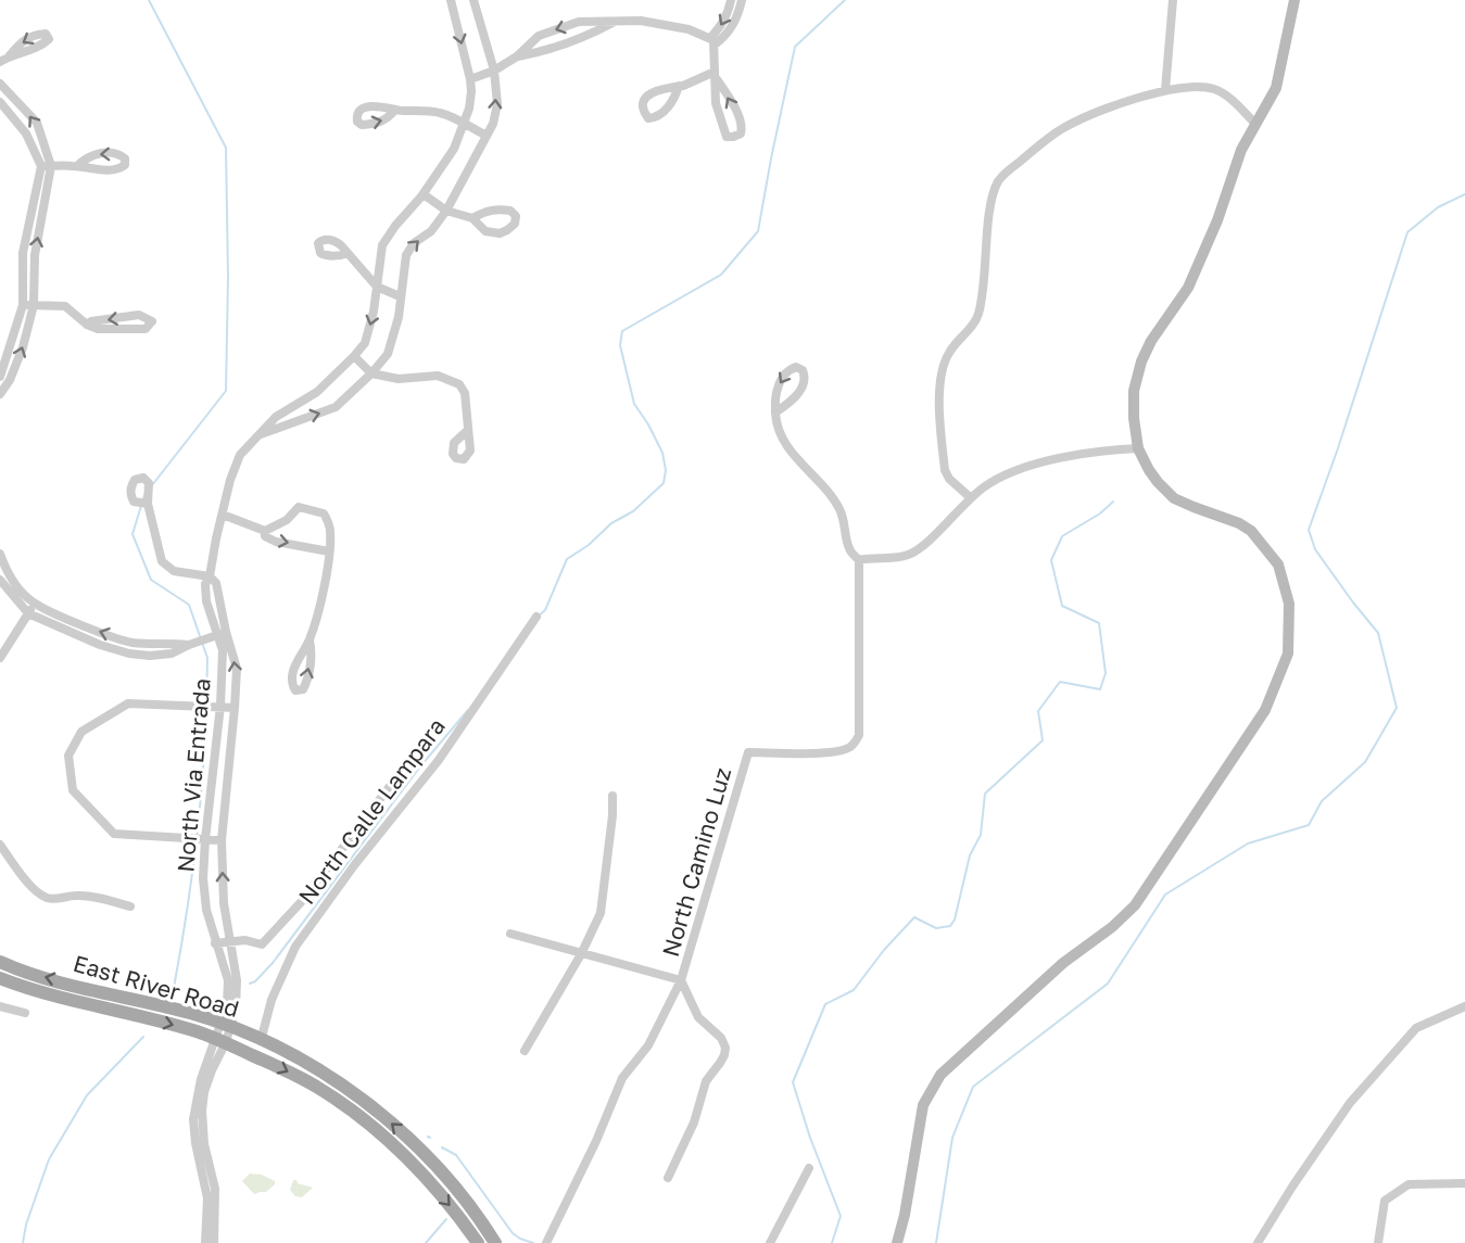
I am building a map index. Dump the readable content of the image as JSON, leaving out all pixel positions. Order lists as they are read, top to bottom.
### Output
{
  "streets": {
    "main road": ["East River Road"],
    "street": ["North Via Entrada", "North Calle Lampara", "North Camino Luz"]
  },
  "crossings": [
    ["North Via Entrada", "North Calle Lampara"],
    ["North Via Entrada", "East River Road"],
    ["North Calle Lampara", "East River Road"]
  ]
}
